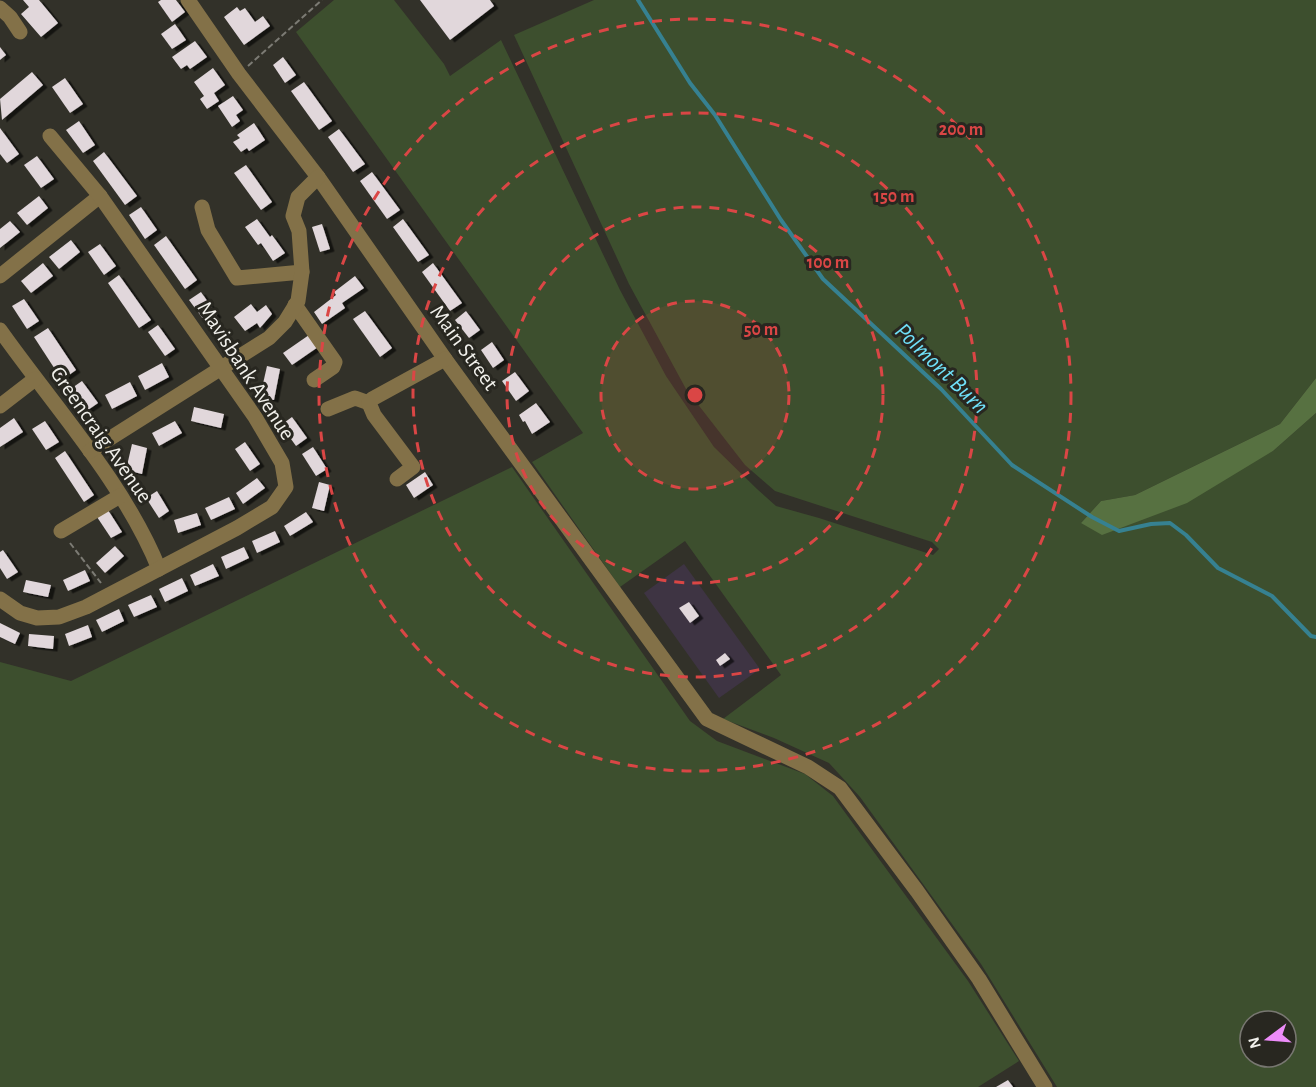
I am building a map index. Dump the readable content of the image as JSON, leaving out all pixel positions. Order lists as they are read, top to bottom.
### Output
{
  "streets": {
    "street": ["Main Street", "Mavisbank Avenue", "Greencraig Avenue"]
  },
  "crossings": [
    ["Mavisbank Avenue", "Greencraig Avenue"]
  ],
  "water": ["Polmont Burn"],
  "north": "left",
  "rings": [
    "200 m",
    "150 m",
    "100 m",
    "50 m"
  ]
}
